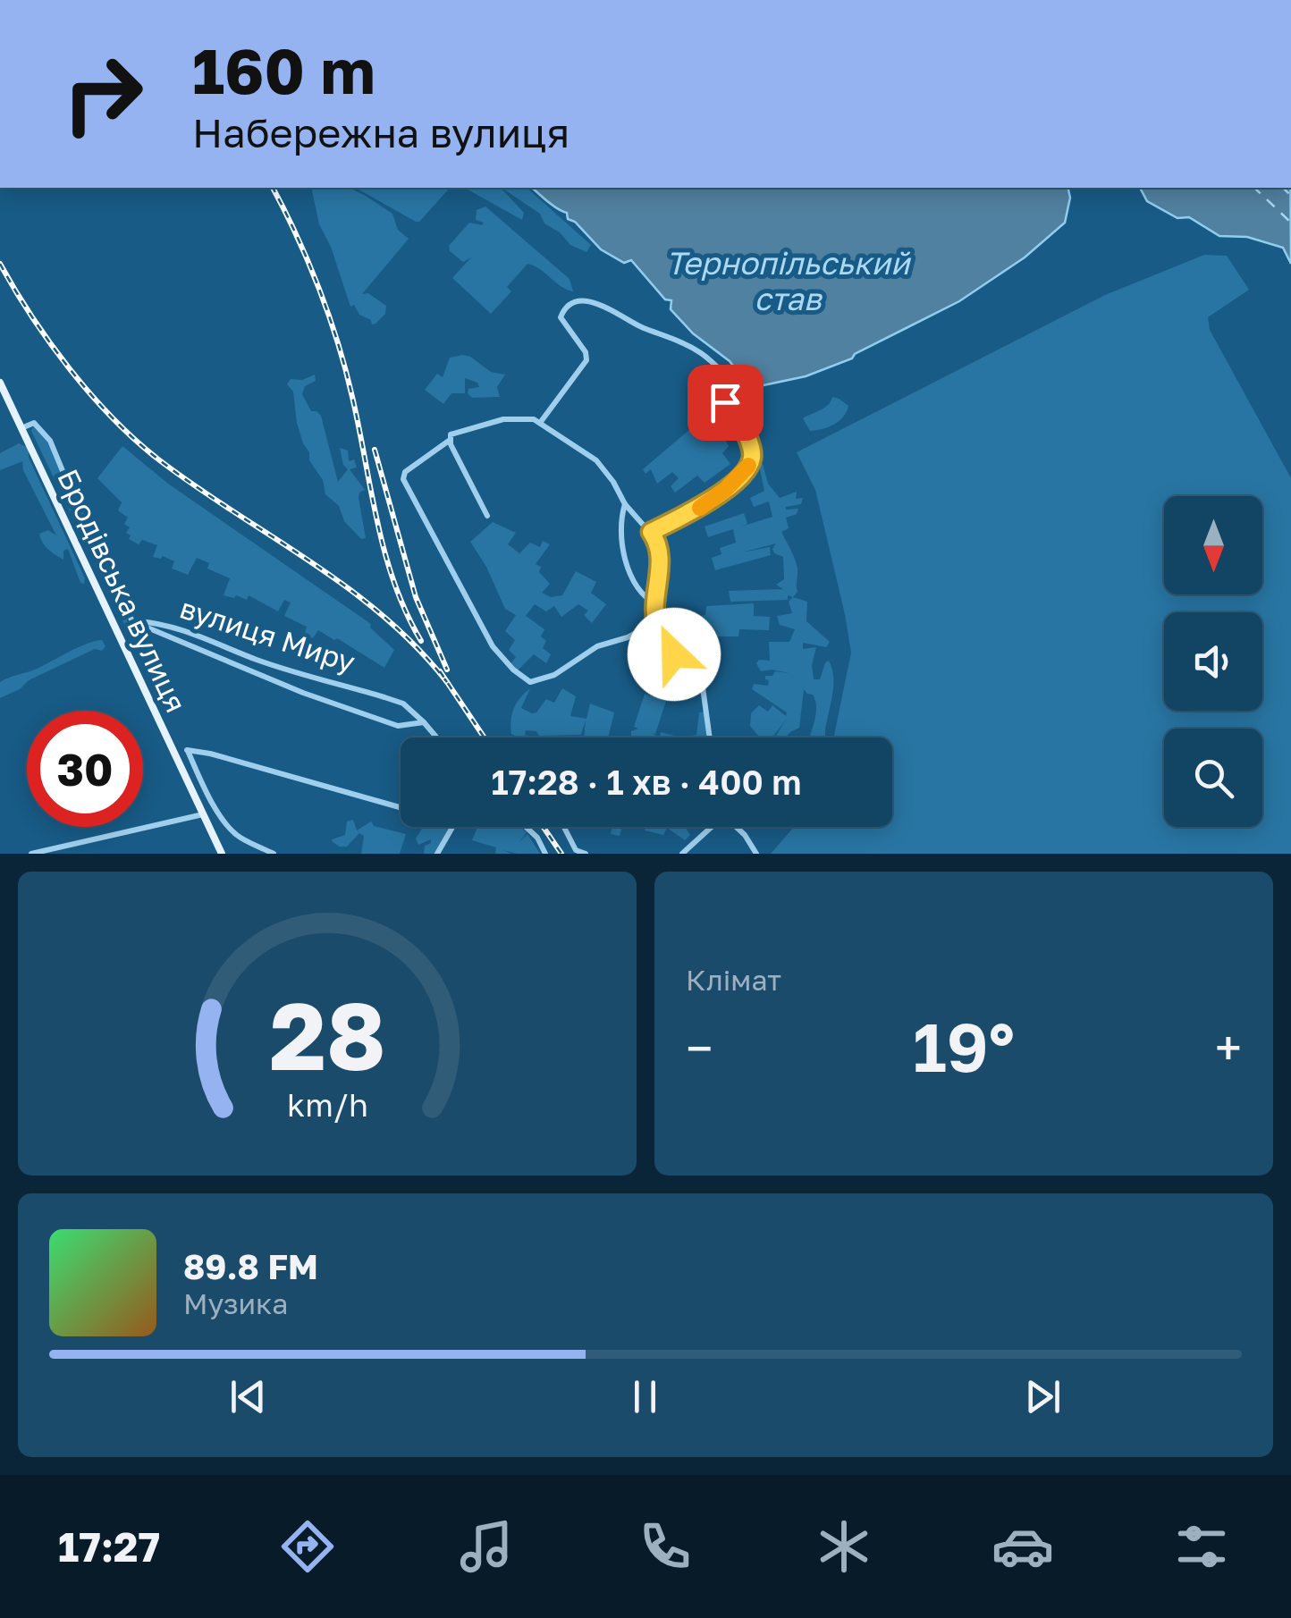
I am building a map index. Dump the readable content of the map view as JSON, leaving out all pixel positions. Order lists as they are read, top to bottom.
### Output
{
  "streets": {
    "main road": ["Бродівська вулиця"],
    "street": ["вулиця Миру"]
  },
  "water": ["Тернопільський став"],
  "north": "bottom",
  "page": {
    "turn": ["160 m", "Набережна вулиця"],
    "limit": "30",
    "trip": "17:28 · 1 хв · 400 m",
    "tile": "Клімат",
    "heat": ["−", "19°", "+"],
    "song": ["89.8 FM", "Музика"],
    "tabs": "17:27",
    "gauge": ["28", "km/h"]
  }
}
